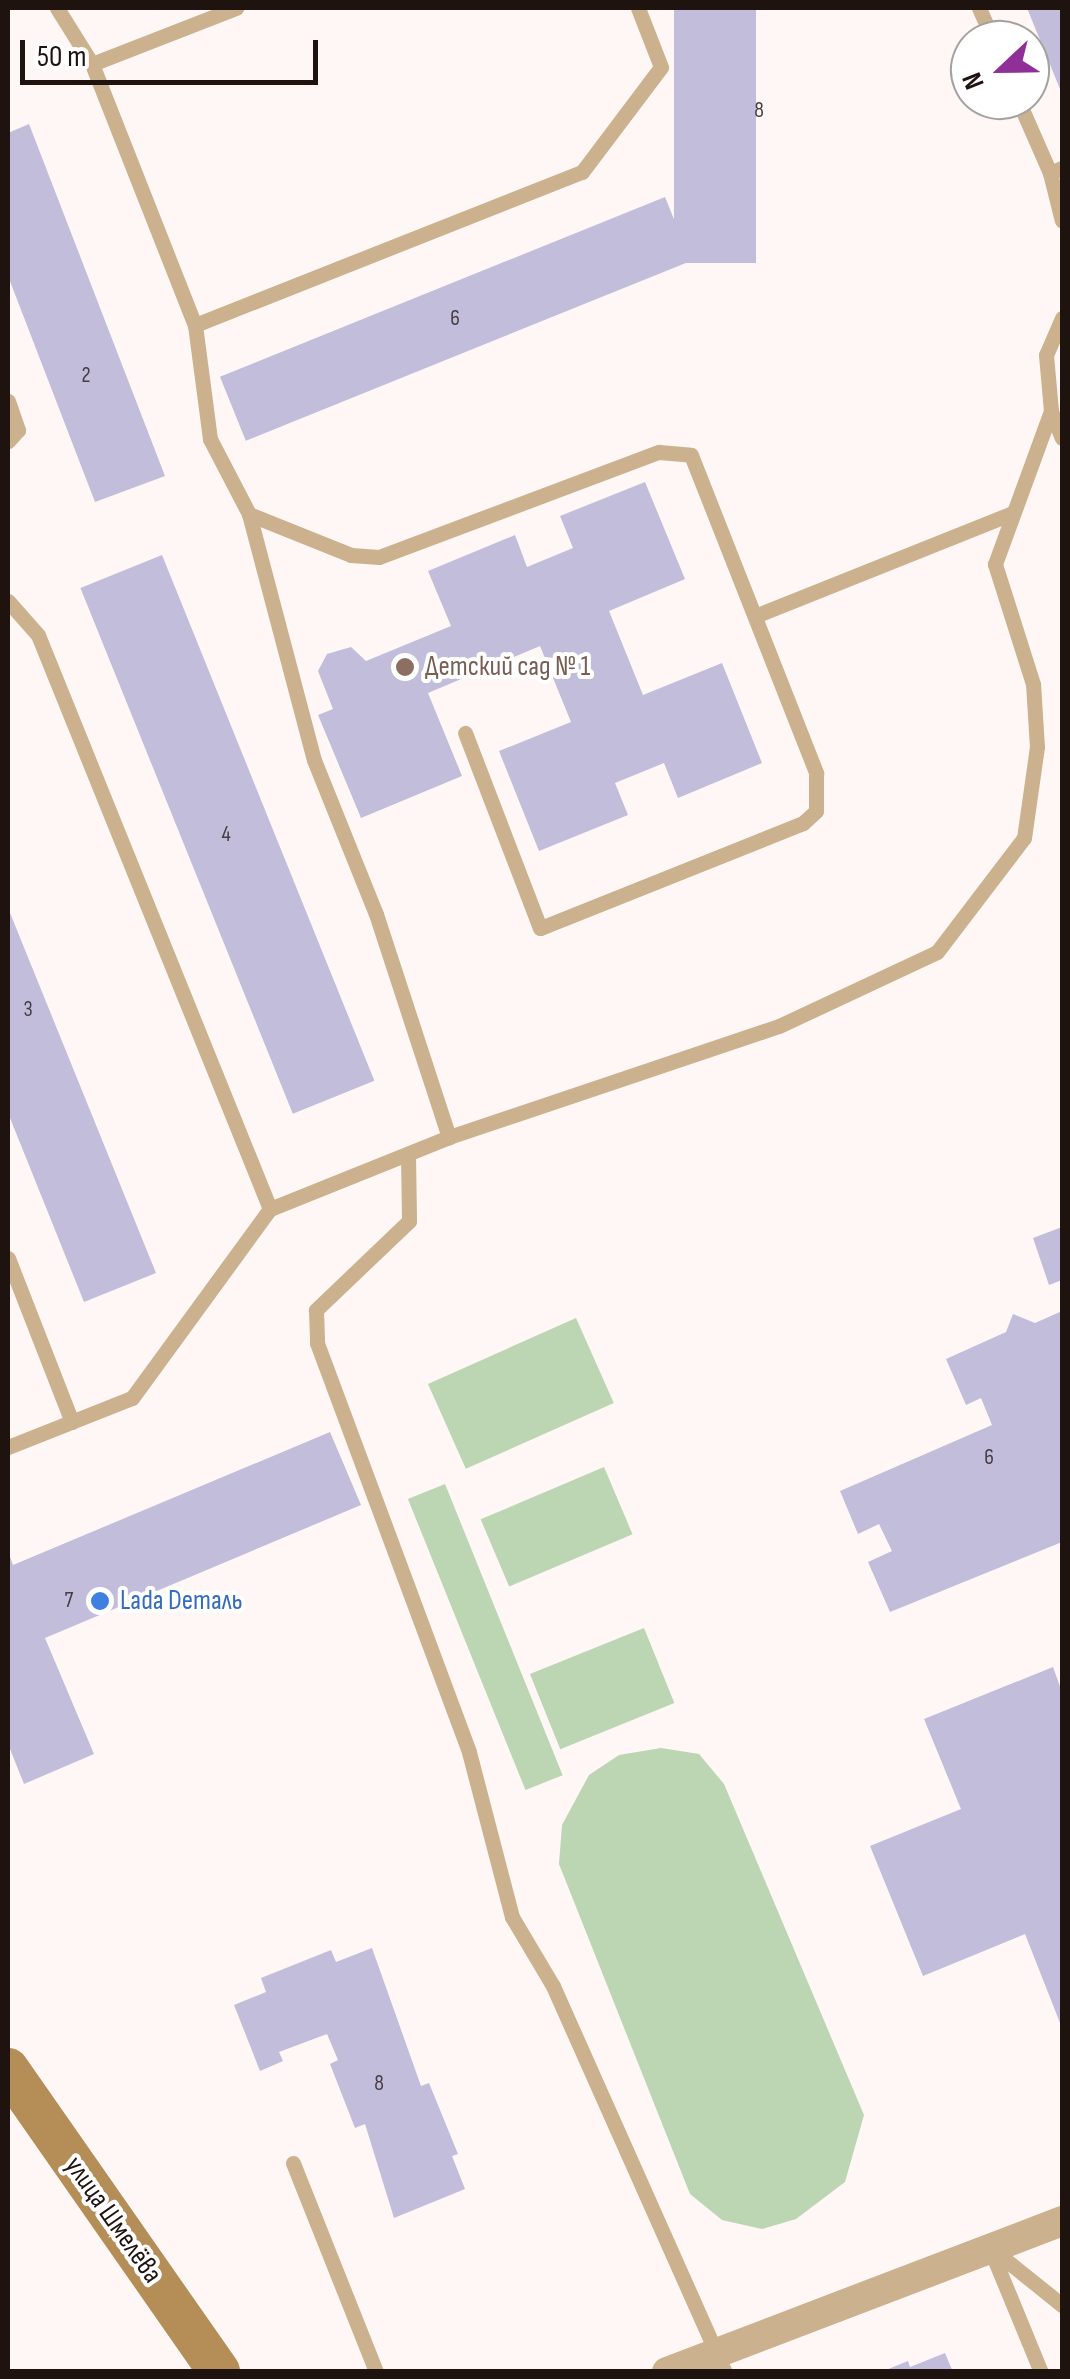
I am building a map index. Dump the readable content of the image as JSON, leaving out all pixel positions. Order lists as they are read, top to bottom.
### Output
{
  "streets": {
    "main road": ["улица Шмелёва"]
  },
  "places": ["Детский сад № 1", "Lada Dеталь"],
  "house_numbers": [
    "8",
    "6",
    "2",
    "4",
    "3",
    "6",
    "7",
    "8"
  ],
  "scale_bar": "50 m",
  "north": "left"
}
